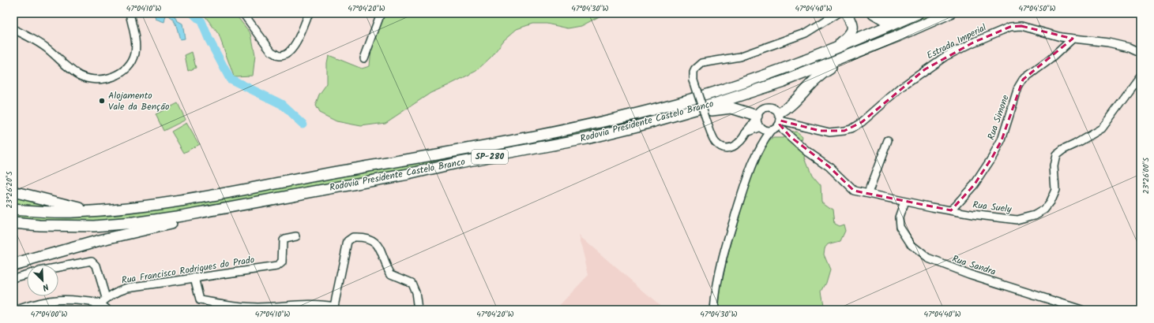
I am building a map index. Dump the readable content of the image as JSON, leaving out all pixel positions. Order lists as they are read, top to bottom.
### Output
{
  "streets": {
    "highway": ["Rodovia Presidente Castelo Branco", "SP-280"],
    "street": [
      "Estrada Imperial",
      "Rua Simone",
      "Rua Suely",
      "Rua Sandra",
      "Rua Francisco Rodrigues do Prado"
    ]
  },
  "crossings": [
    ["Estrada Imperial", "Rua Simone"],
    ["Estrada Imperial", "Rua Suely"],
    ["Rua Simone", "Rua Suely"],
    ["Rua Suely", "Rua Sandra"]
  ],
  "places": ["Alojamento Vale da Benção"],
  "north": "bottom right",
  "coordinates": [
    "47°04'10\"W",
    "47°04'20\"W",
    "47°04'30\"W",
    "47°04'40\"W",
    "47°04'50\"W",
    "23°26'00\"S",
    "23°26'20\"S",
    "47°04'00\"W"
  ]
}
